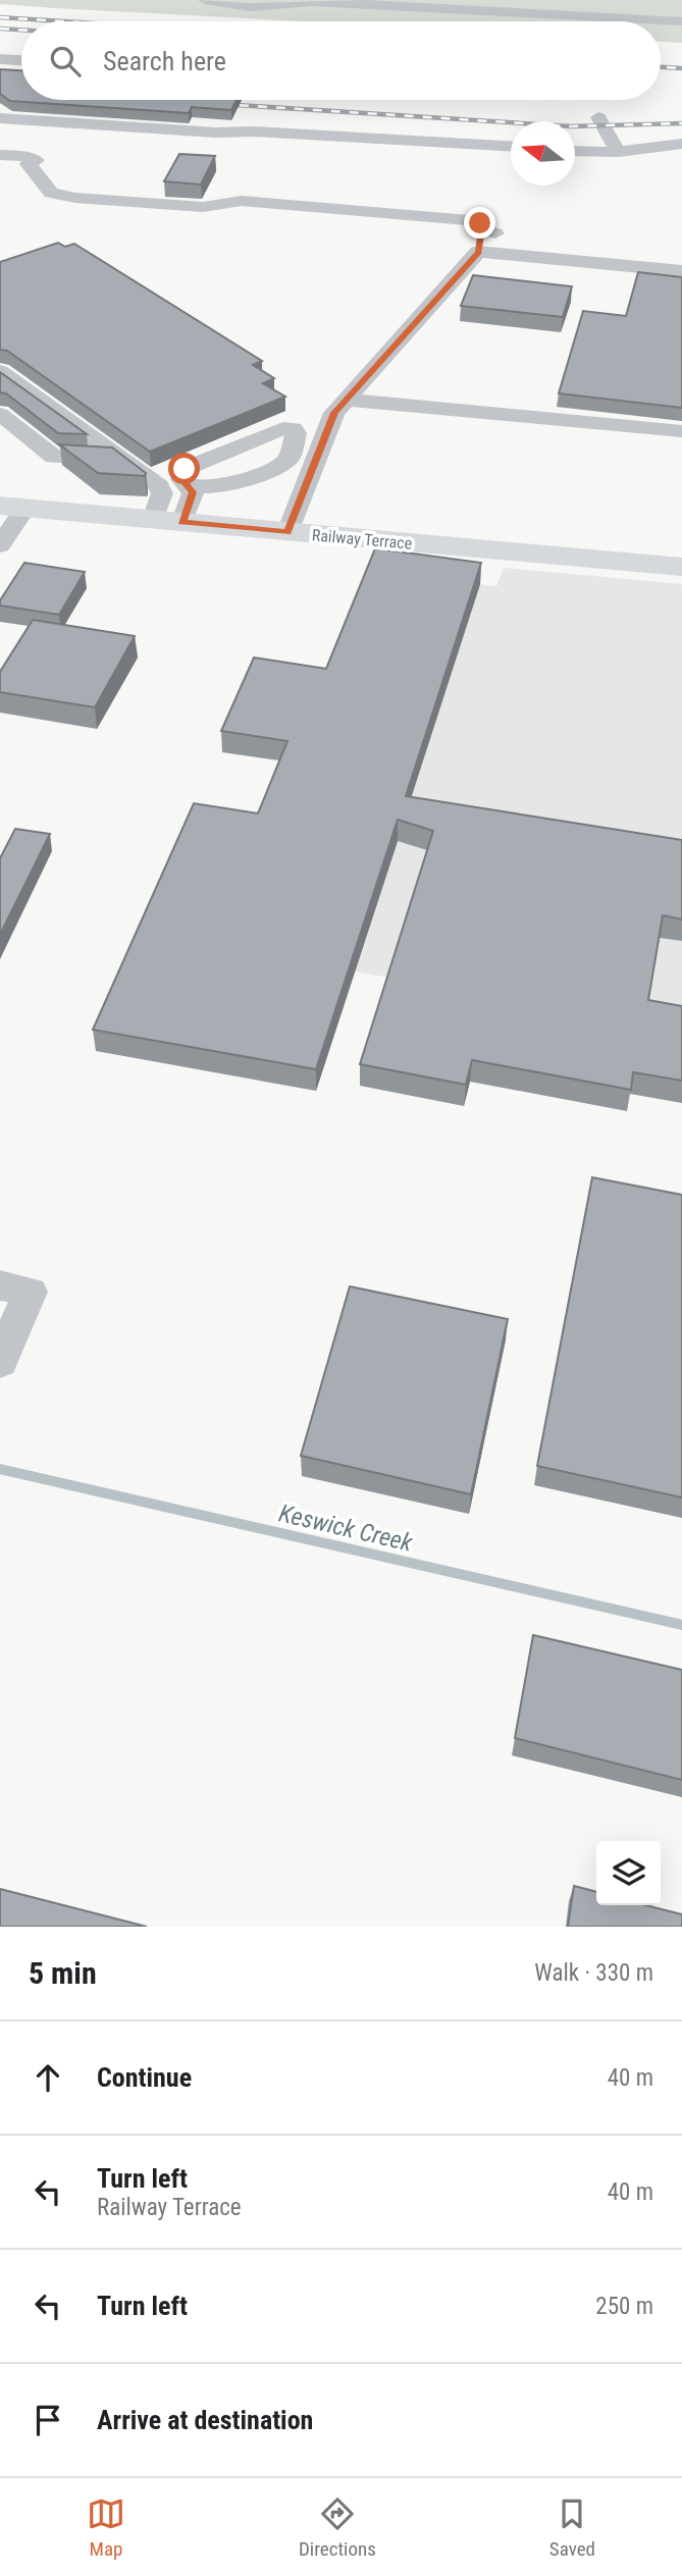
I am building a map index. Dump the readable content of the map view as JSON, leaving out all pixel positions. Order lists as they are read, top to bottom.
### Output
{
  "streets": {
    "main road": ["Railway Terrace"]
  },
  "water": ["Keswick Creek"],
  "north": "left",
  "page": {
    "search": "Search here",
    "heading": ["5 min", "Walk · 330 m"],
    "list": [
      ["Continue", "40 m"],
      ["Turn left", "Railway Terrace", "40 m"],
      ["Turn left", "250 m"],
      "Arrive at destination"
    ],
    "nav": ["Map", "Directions", "Saved"]
  }
}
